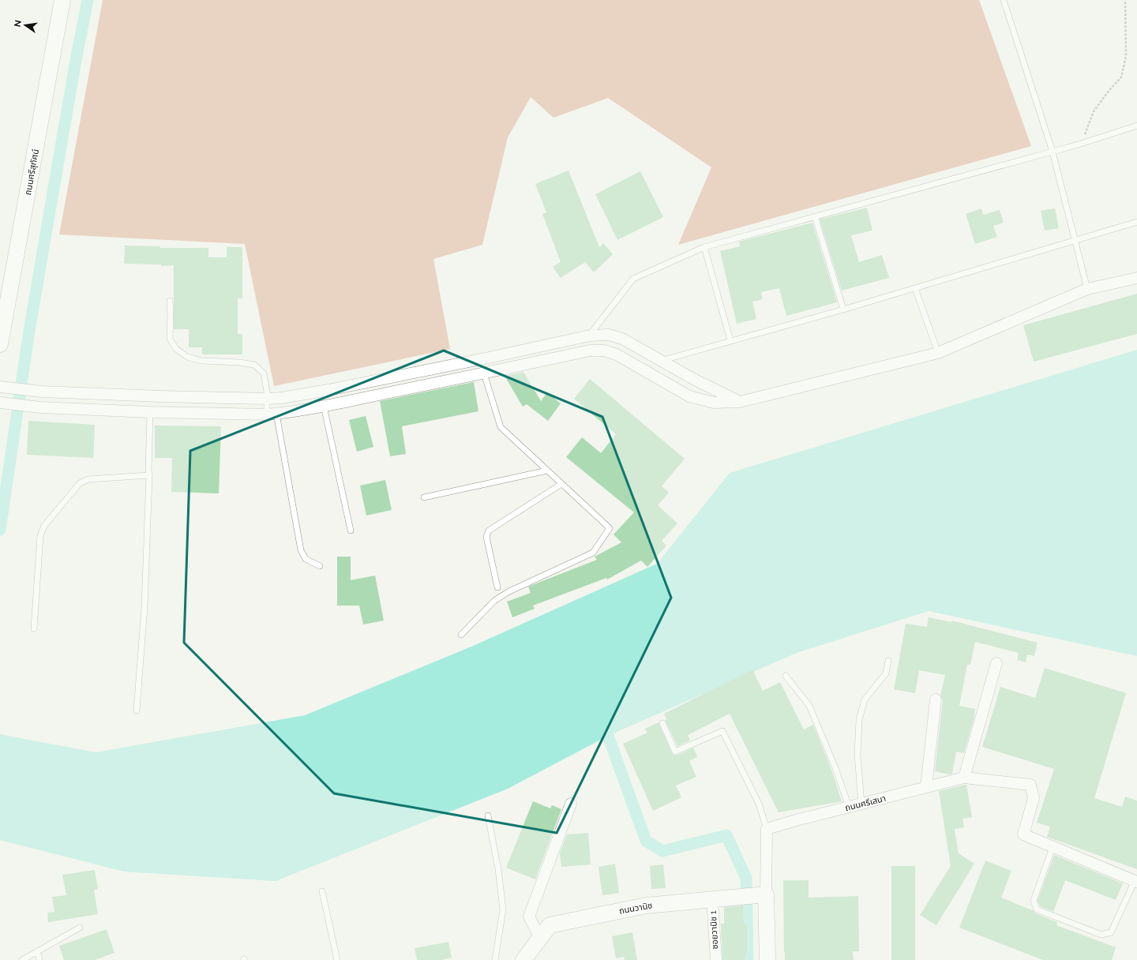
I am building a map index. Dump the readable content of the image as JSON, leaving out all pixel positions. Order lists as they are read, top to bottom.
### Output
{
  "streets": {
    "street": [
      "ถนนศรีสุทัศน์",
      "ถนนศรีเสนา",
      "ถนนวานิช",
      "ซอยวานิช 1"
    ]
  },
  "crossings": [
    ["ถนนวานิช", "ซอยวานิช 1"]
  ],
  "north": "left"
}
